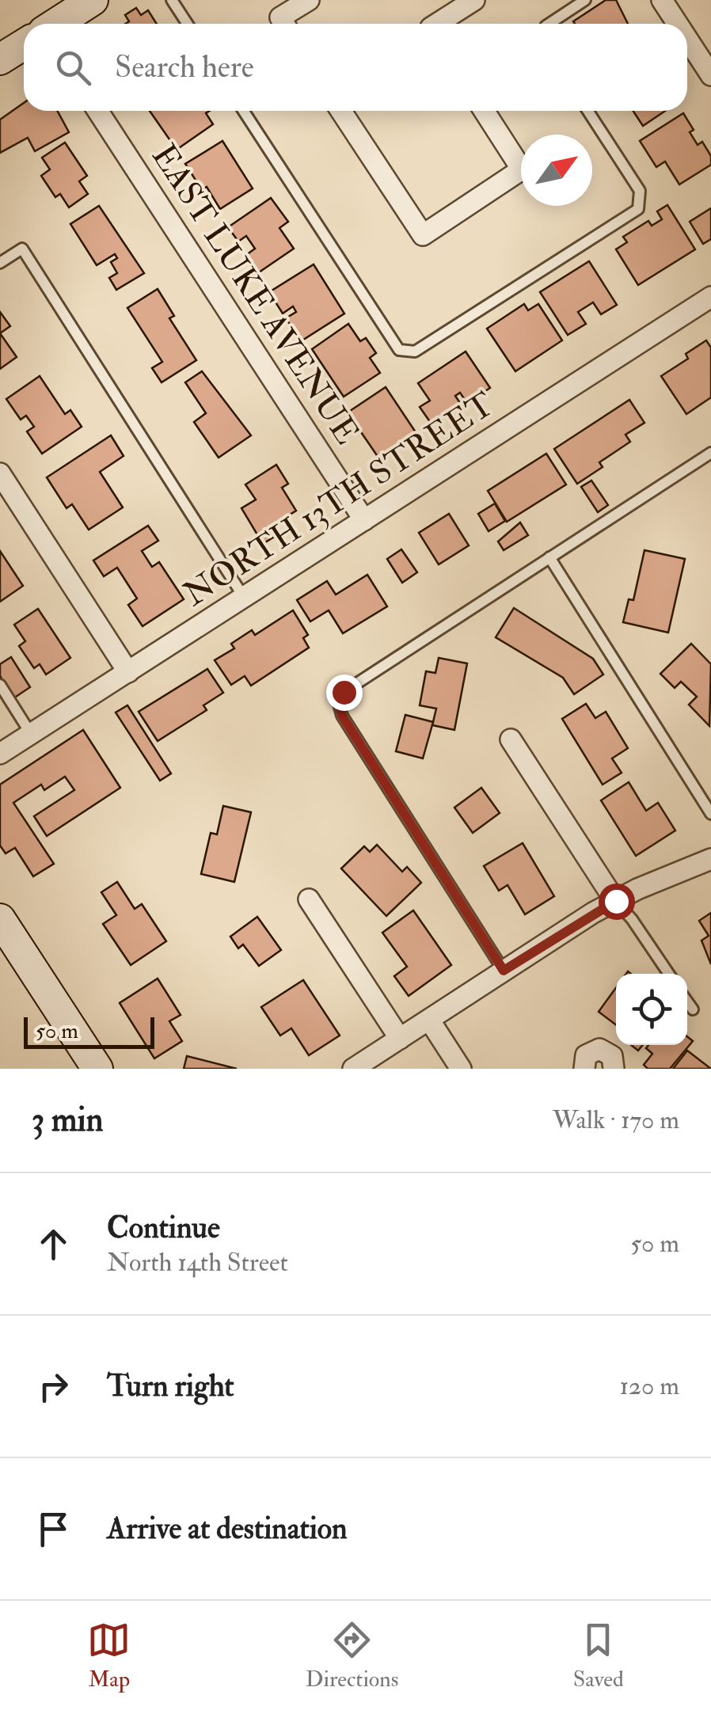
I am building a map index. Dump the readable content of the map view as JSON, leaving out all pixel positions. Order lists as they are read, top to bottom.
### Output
{
  "streets": {
    "street": ["EAST LUKE AVENUE", "NORTH 13TH STREET"]
  },
  "crossings": [
    ["EAST LUKE AVENUE", "NORTH 13TH STREET"]
  ],
  "scale_bar": "50 m",
  "north": "top right",
  "page": {
    "search": "Search here",
    "scale": "50 m",
    "heading": ["3 min", "Walk · 170 m"],
    "list": [
      ["Continue", "North 14th Street", "50 m"],
      ["Turn right", "120 m"],
      "Arrive at destination"
    ],
    "nav": ["Map", "Directions", "Saved"]
  }
}
